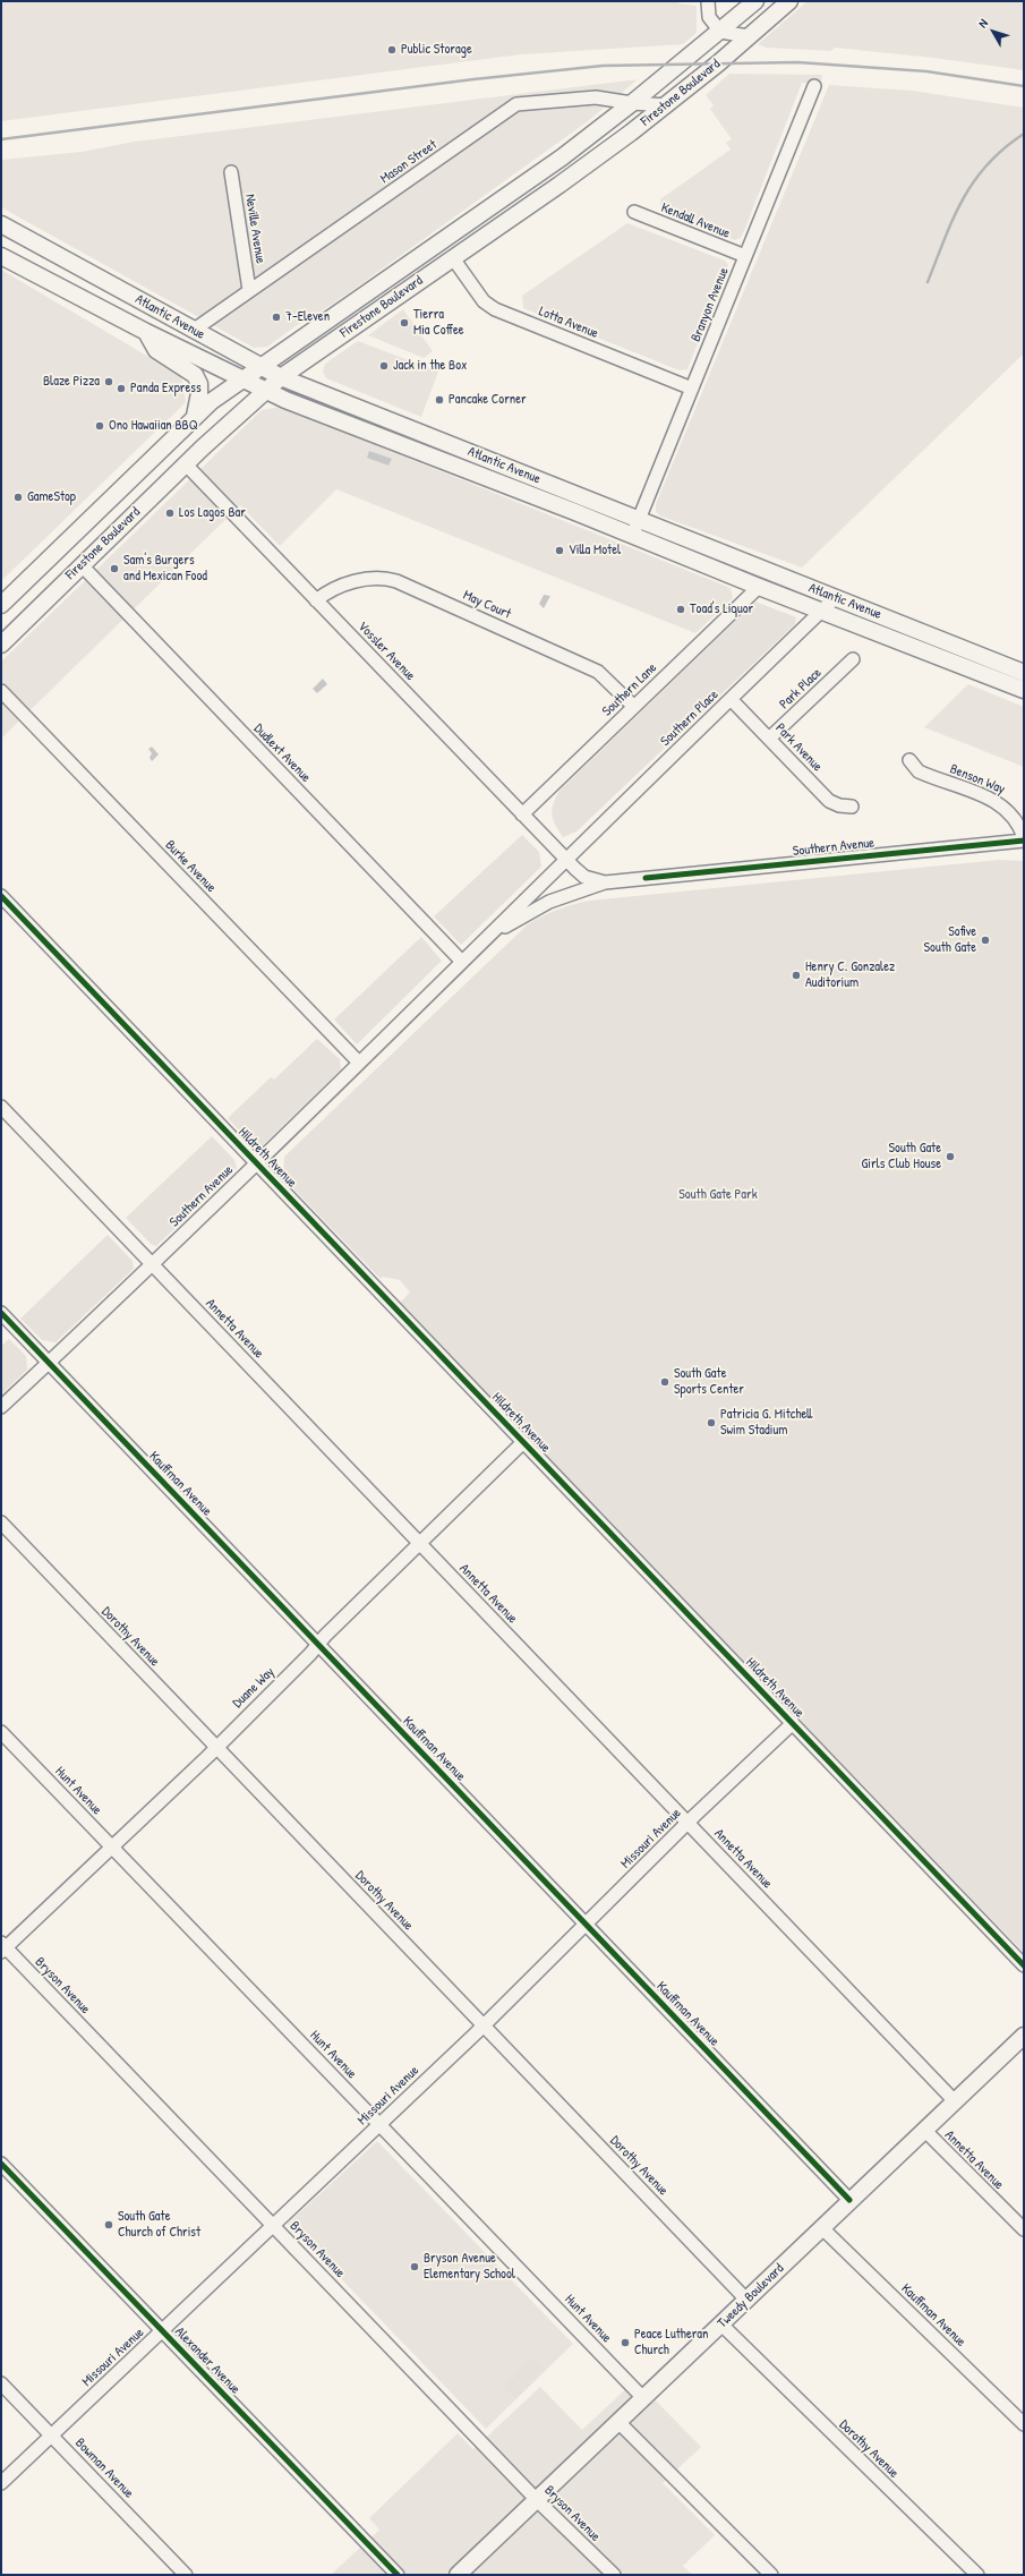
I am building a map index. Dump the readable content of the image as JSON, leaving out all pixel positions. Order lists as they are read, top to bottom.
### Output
{
  "streets": {
    "main road": ["Firestone Boulevard", "Atlantic Avenue", "Tweedy Boulevard"],
    "street": [
      "Mason Street",
      "Kendall Avenue",
      "Neville Avenue",
      "Branyon Avenue",
      "Lotta Avenue",
      "May Court",
      "Vossler Avenue",
      "Park Place",
      "Southern Lane",
      "Southern Place",
      "Park Avenue",
      "Dudlext Avenue",
      "Benson Way",
      "Southern Avenue",
      "Burke Avenue",
      "Hildreth Avenue",
      "Annetta Avenue",
      "Kauffman Avenue",
      "Dorothy Avenue",
      "Duane Way",
      "Hunt Avenue",
      "Missouri Avenue",
      "Bryson Avenue",
      "Alexander Avenue",
      "Bowman Avenue"
    ]
  },
  "crossings": [
    ["Firestone Boulevard", "Mason Street"],
    ["Firestone Boulevard", "Atlantic Avenue"],
    ["Firestone Boulevard", "Lotta Avenue"],
    ["Firestone Boulevard", "Vossler Avenue"],
    ["Firestone Boulevard", "Dudlext Avenue"],
    ["Mason Street", "Neville Avenue"],
    ["Mason Street", "Atlantic Avenue"],
    ["Kendall Avenue", "Branyon Avenue"],
    ["Branyon Avenue", "Atlantic Avenue"],
    ["Branyon Avenue", "Lotta Avenue"],
    ["Atlantic Avenue", "Southern Lane"],
    ["Atlantic Avenue", "Southern Place"],
    ["May Court", "Vossler Avenue"],
    ["May Court", "Southern Lane"],
    ["Vossler Avenue", "Southern Lane"],
    ["Vossler Avenue", "Southern Place"],
    ["Vossler Avenue", "Southern Avenue"],
    ["Park Place", "Park Avenue"],
    ["Southern Place", "Park Avenue"],
    ["Southern Place", "Southern Avenue"],
    ["Dudlext Avenue", "Southern Avenue"],
    ["Benson Way", "Southern Avenue"],
    ["Southern Avenue", "Burke Avenue"],
    ["Southern Avenue", "Hildreth Avenue"],
    ["Southern Avenue", "Annetta Avenue"],
    ["Southern Avenue", "Kauffman Avenue"],
    ["Hildreth Avenue", "Duane Way"],
    ["Hildreth Avenue", "Missouri Avenue"],
    ["Annetta Avenue", "Duane Way"],
    ["Annetta Avenue", "Missouri Avenue"],
    ["Annetta Avenue", "Tweedy Boulevard"],
    ["Kauffman Avenue", "Duane Way"],
    ["Kauffman Avenue", "Missouri Avenue"],
    ["Kauffman Avenue", "Tweedy Boulevard"],
    ["Dorothy Avenue", "Duane Way"],
    ["Dorothy Avenue", "Missouri Avenue"],
    ["Dorothy Avenue", "Tweedy Boulevard"],
    ["Duane Way", "Hunt Avenue"],
    ["Duane Way", "Bryson Avenue"],
    ["Hunt Avenue", "Missouri Avenue"],
    ["Hunt Avenue", "Tweedy Boulevard"],
    ["Missouri Avenue", "Bryson Avenue"],
    ["Missouri Avenue", "Alexander Avenue"],
    ["Missouri Avenue", "Bowman Avenue"],
    ["Bryson Avenue", "Tweedy Boulevard"]
  ],
  "parks": ["South Gate Park"],
  "places": [
    "Public Storage",
    "7-Eleven",
    "Tierra Mia Coffee",
    "Jack in the Box",
    "Blaze Pizza",
    "Panda Express",
    "Pancake Corner",
    "Ono Hawaiian BBQ",
    "GameStop",
    "Los Lagos Bar",
    "Villa Motel",
    "Sam's Burgers and Mexican Food",
    "Toad's Liquor",
    "Sofive South Gate",
    "Henry C. Gonzalez Auditorium",
    "South Gate Girls Club House",
    "South Gate Sports Center",
    "Patricia G. Mitchell Swim Stadium",
    "South Gate Church of Christ",
    "Bryson Avenue Elementary School",
    "Peace Lutheran Church"
  ],
  "north": "top left"
}
